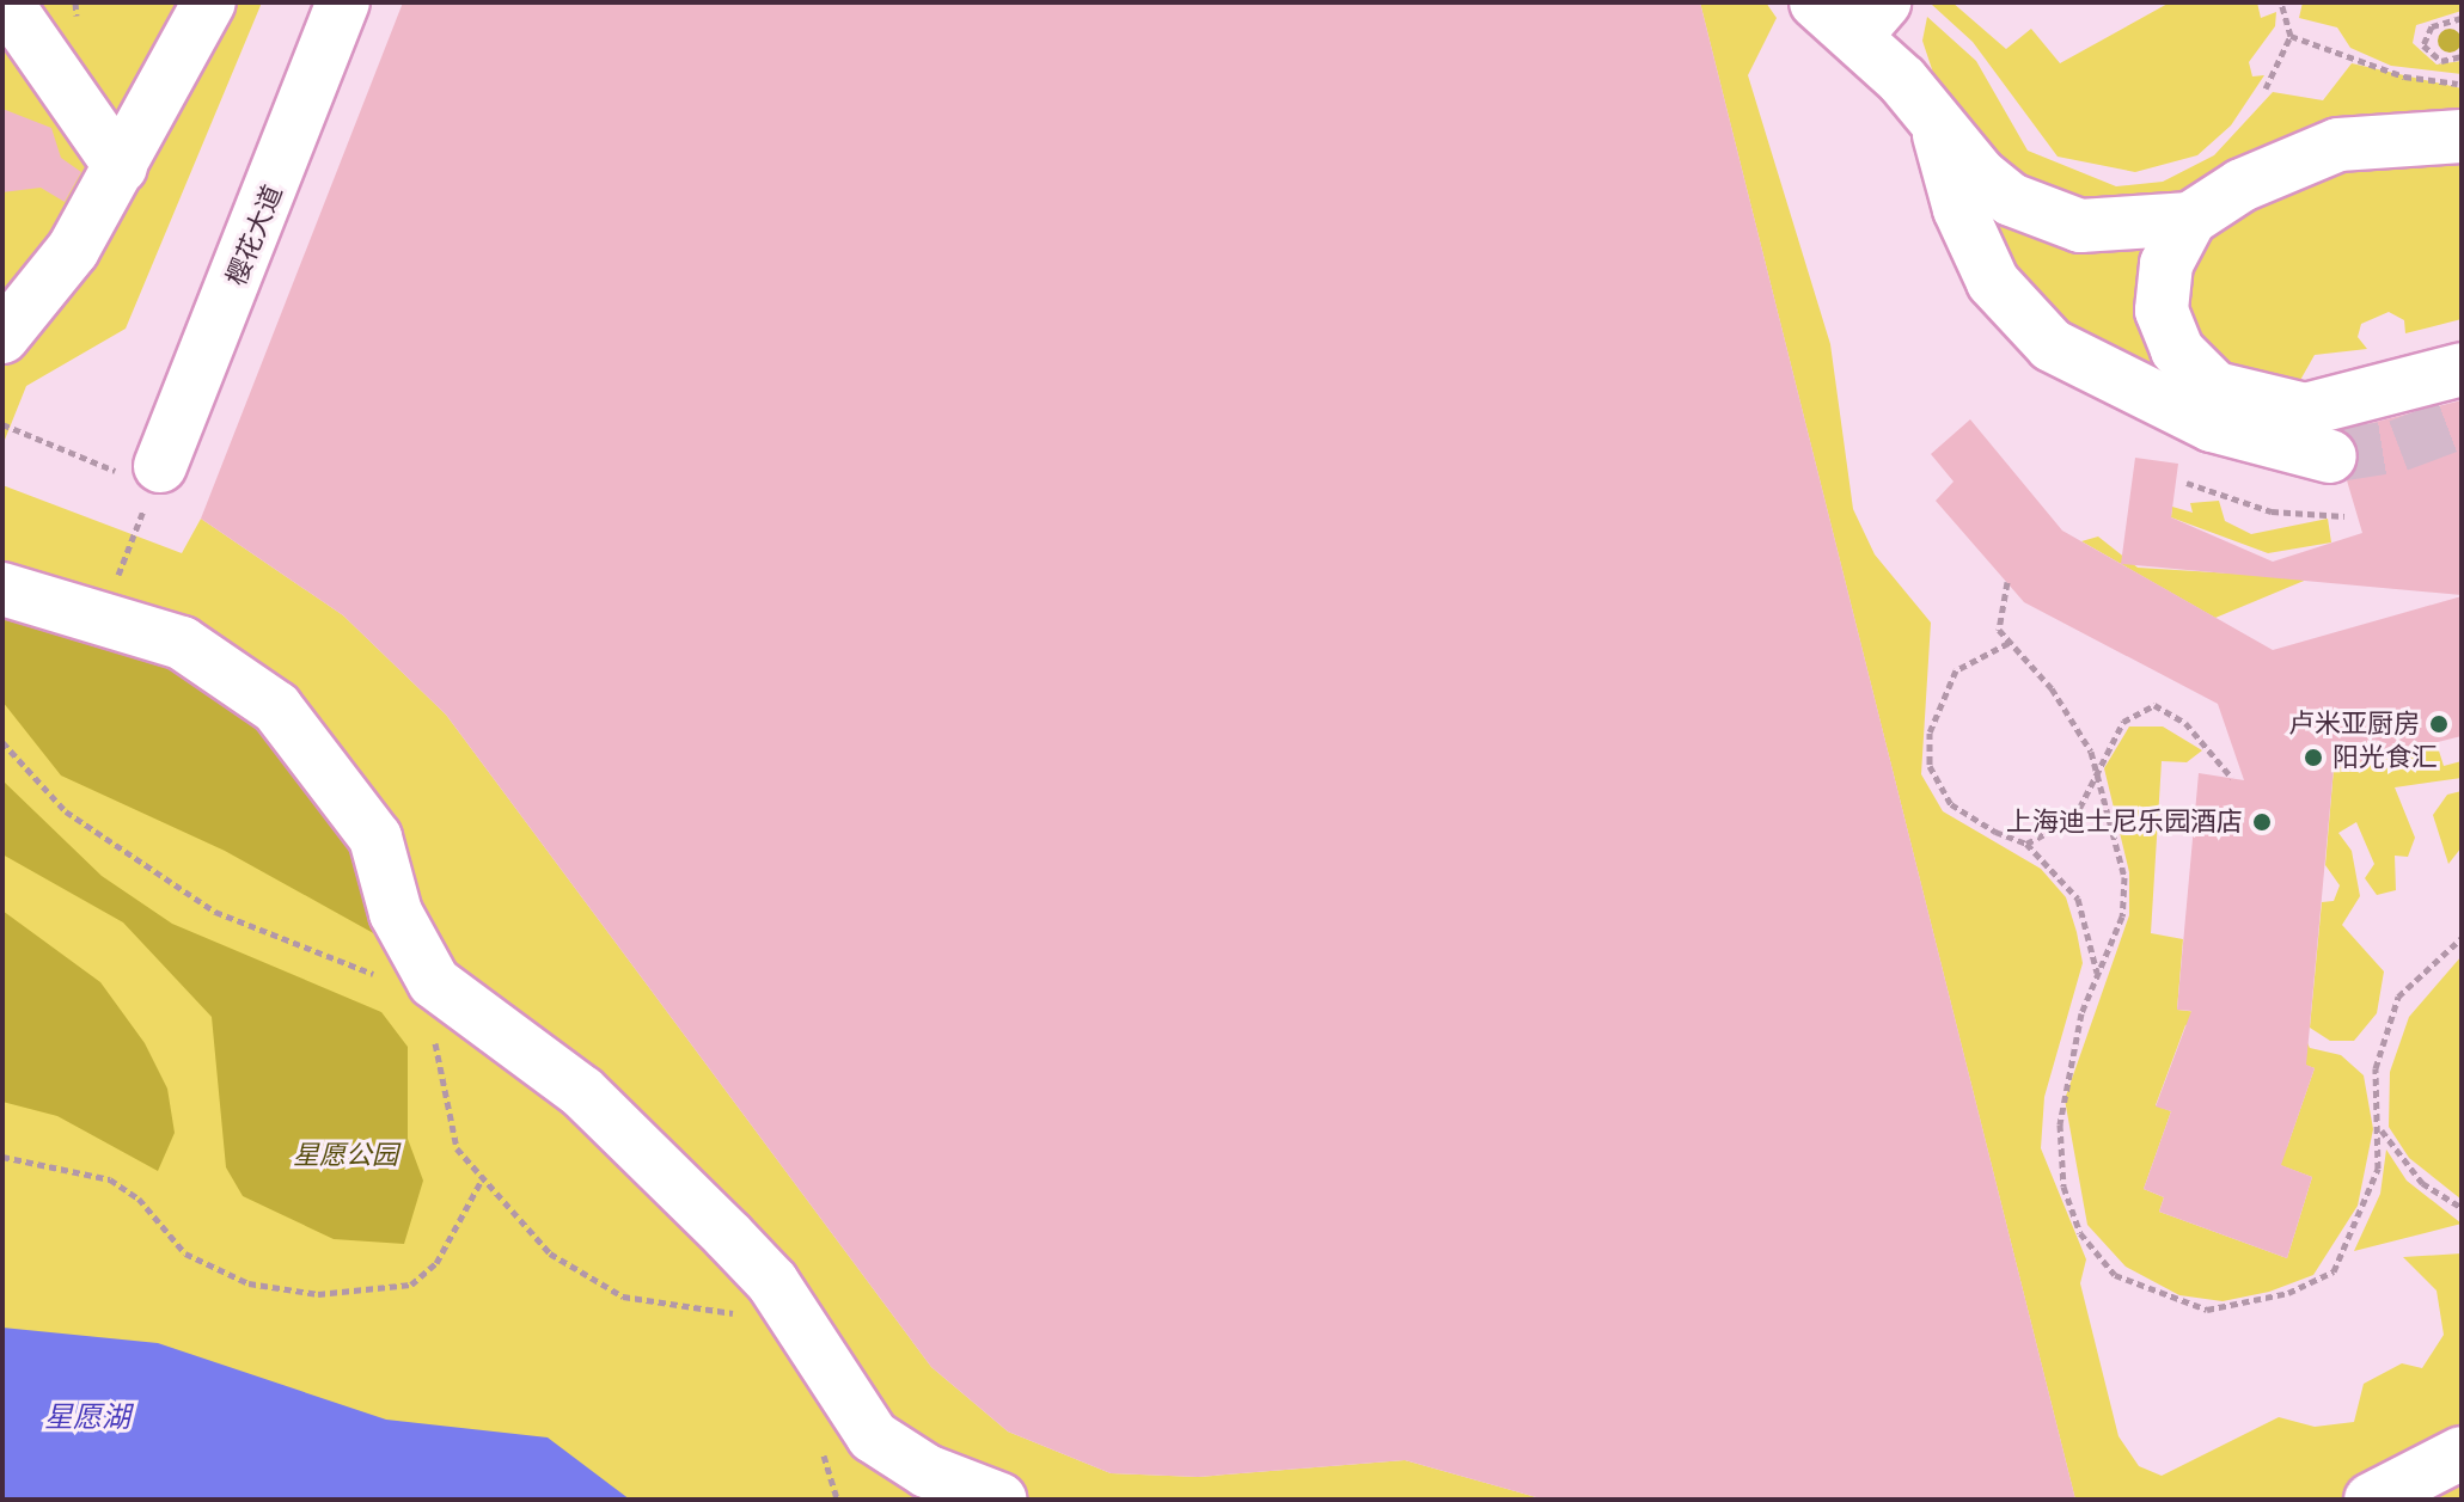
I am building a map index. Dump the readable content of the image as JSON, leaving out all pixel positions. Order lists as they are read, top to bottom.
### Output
{
  "streets": {
    "lane": ["樱花大道"]
  },
  "water": ["星愿湖"],
  "parks": ["星愿公园"],
  "places": ["卢米亚厨房", "阳光食汇", "上海迪士尼乐园酒店"]
}
